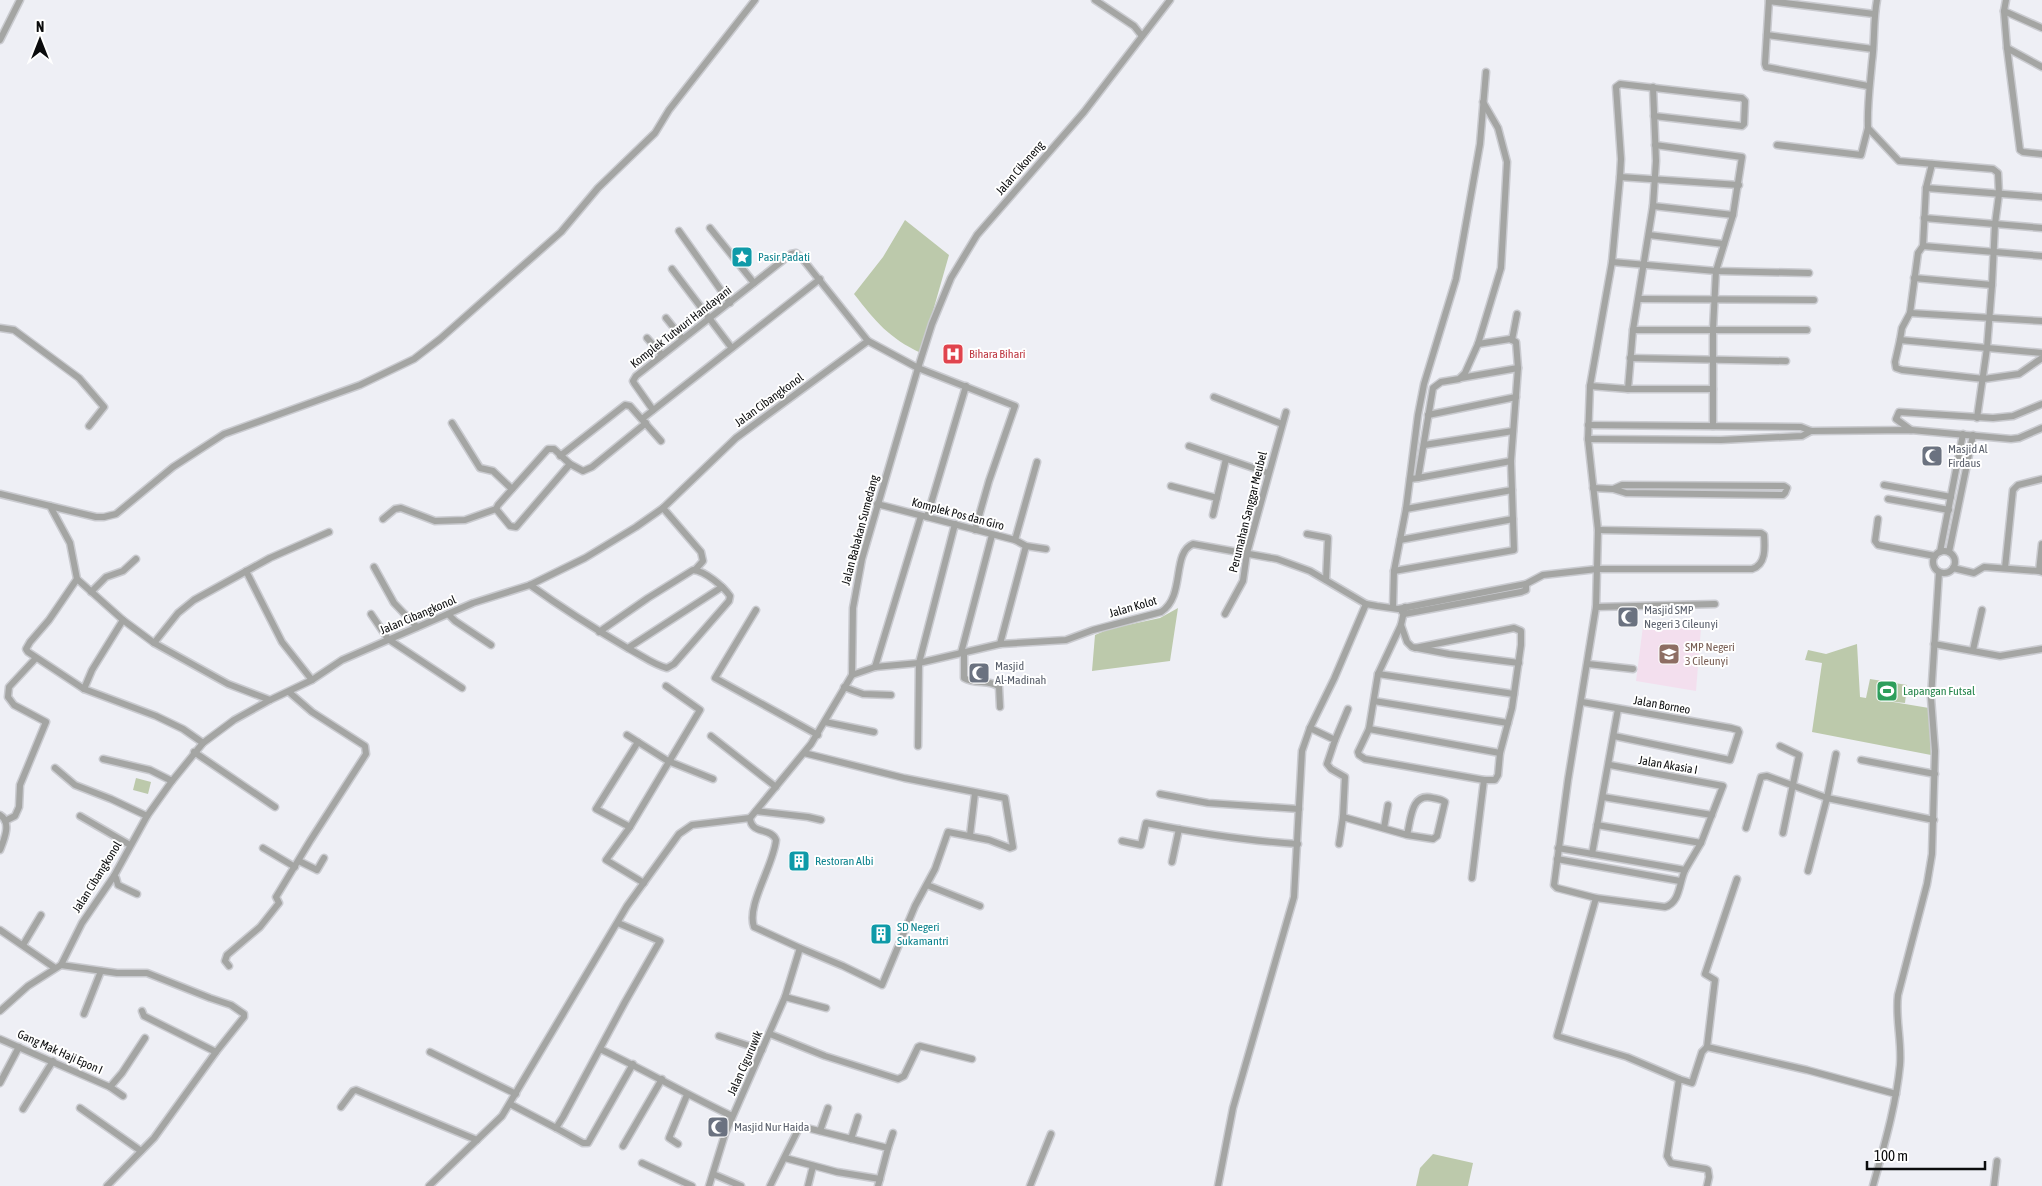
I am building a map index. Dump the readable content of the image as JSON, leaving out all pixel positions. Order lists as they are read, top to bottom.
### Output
{
  "streets": {
    "street": [
      "Jalan Cikoneng",
      "Komplek Tutwuri Handayani",
      "Jalan Cibangkonol",
      "Perumahan Sanggar Meubel",
      "Komplek Pos dan Giro",
      "Jalan Babakan Sumedang",
      "Jalan Kolot",
      "Jalan Borneo",
      "Jalan Akasia I",
      "Gang Mak Haji Epon I",
      "Jalan Ciguruwik"
    ]
  },
  "crossings": [
    ["Jalan Cikoneng", "Jalan Babakan Sumedang"],
    ["Perumahan Sanggar Meubel", "Jalan Kolot"],
    ["Komplek Pos dan Giro", "Jalan Babakan Sumedang"],
    ["Jalan Babakan Sumedang", "Jalan Kolot"]
  ],
  "places": {
    "place": ["Pasir Padati"],
    "hospital": ["Bihara Bihari"],
    "mosque": [
      "Masjid Al Firdaus",
      "Masjid SMP Negeri 3 Cileunyi",
      "Masjid Al-Madinah",
      "Masjid Nur Haida"
    ],
    "school or university": ["SMP Negeri 3 Cileunyi"],
    "sports": ["Lapangan Futsal"],
    "building": ["Restoran Albi", "SD Negeri Sukamantri"]
  },
  "scale_bar": "100 m",
  "north": "top"
}
